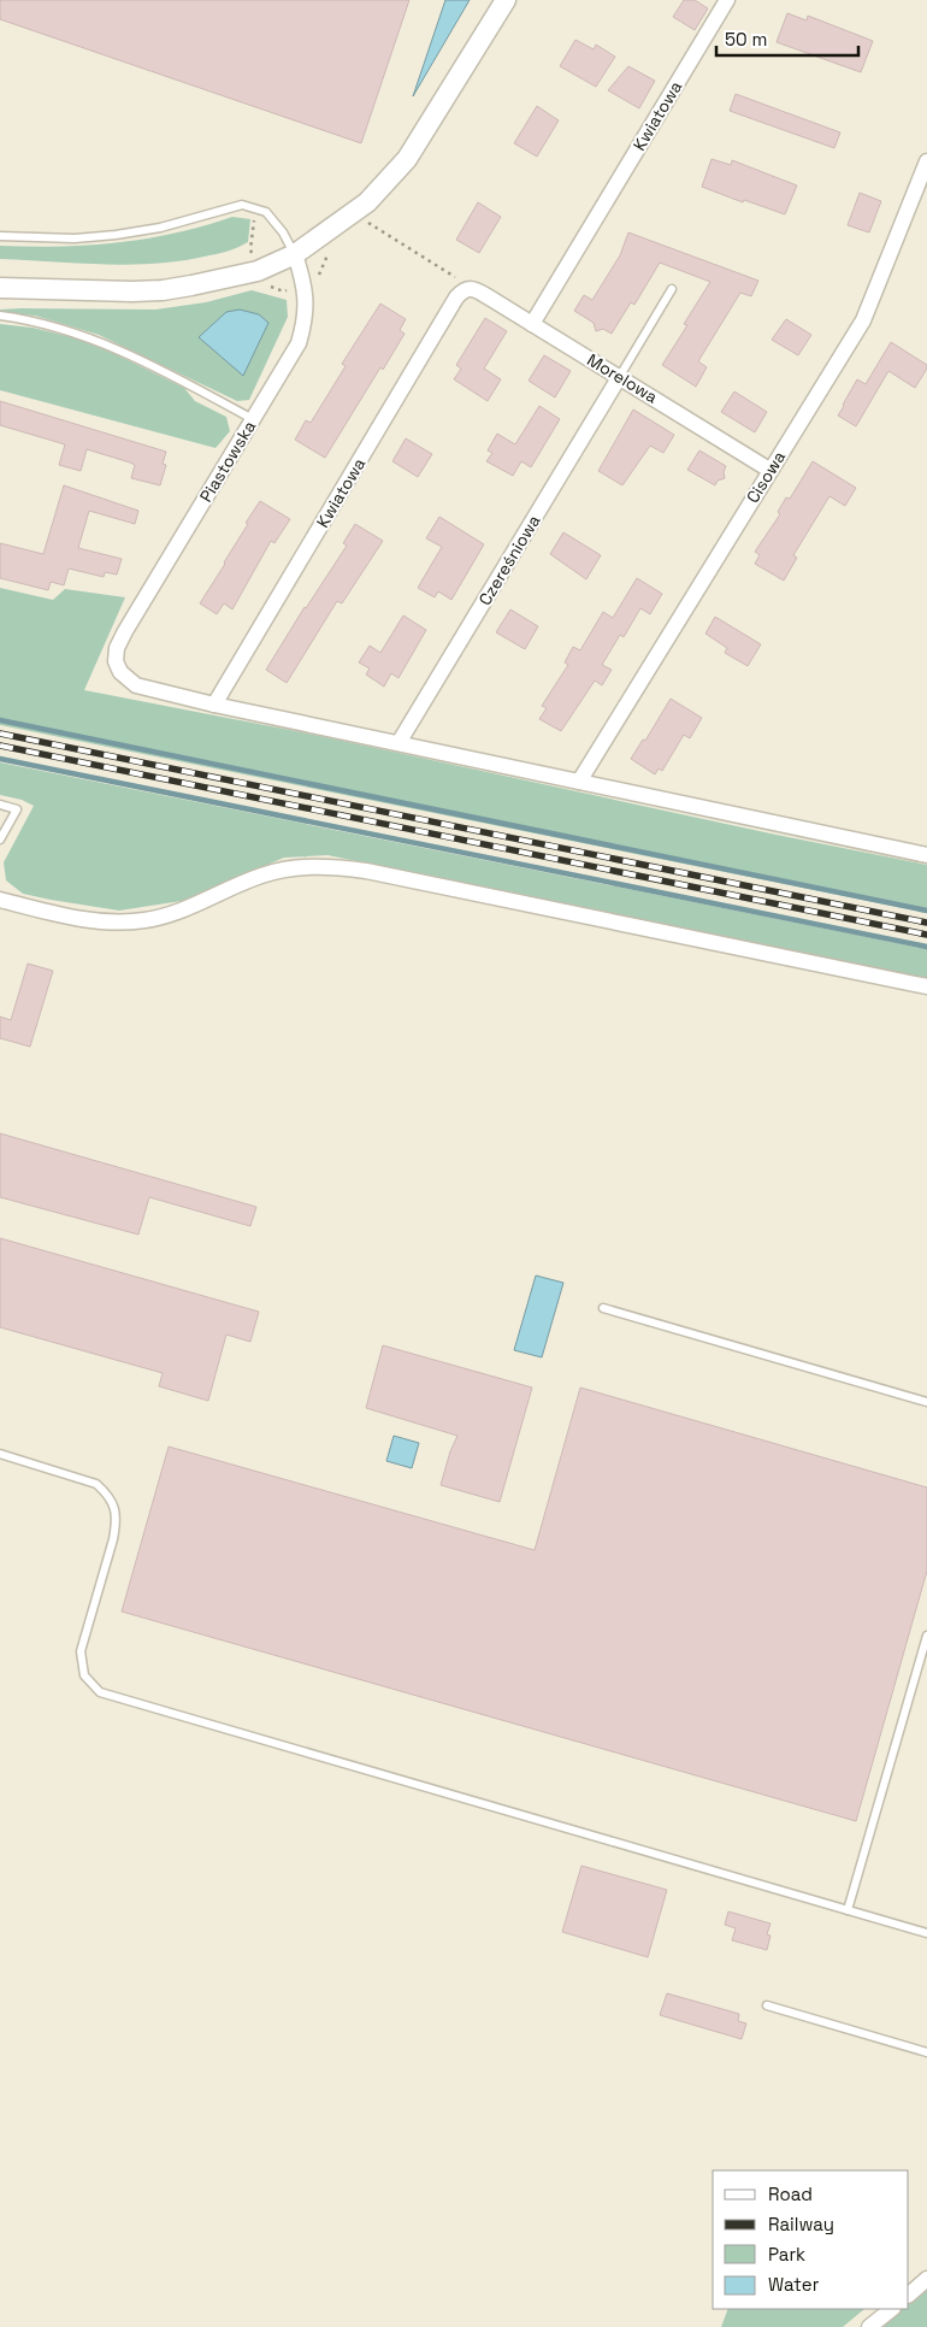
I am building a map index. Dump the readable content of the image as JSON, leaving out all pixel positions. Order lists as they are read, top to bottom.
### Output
{
  "streets": {
    "street": [
      "Kwiatowa",
      "Morelowa",
      "Piastowska",
      "Cisowa",
      "Czereśniowa"
    ]
  },
  "crossings": [
    ["Kwiatowa", "Morelowa"],
    ["Kwiatowa", "Piastowska"],
    ["Morelowa", "Cisowa"],
    ["Morelowa", "Czereśniowa"]
  ],
  "legend": [
    "Road",
    "Railway",
    "Park",
    "Water"
  ],
  "scale_bar": "50 m"
}
